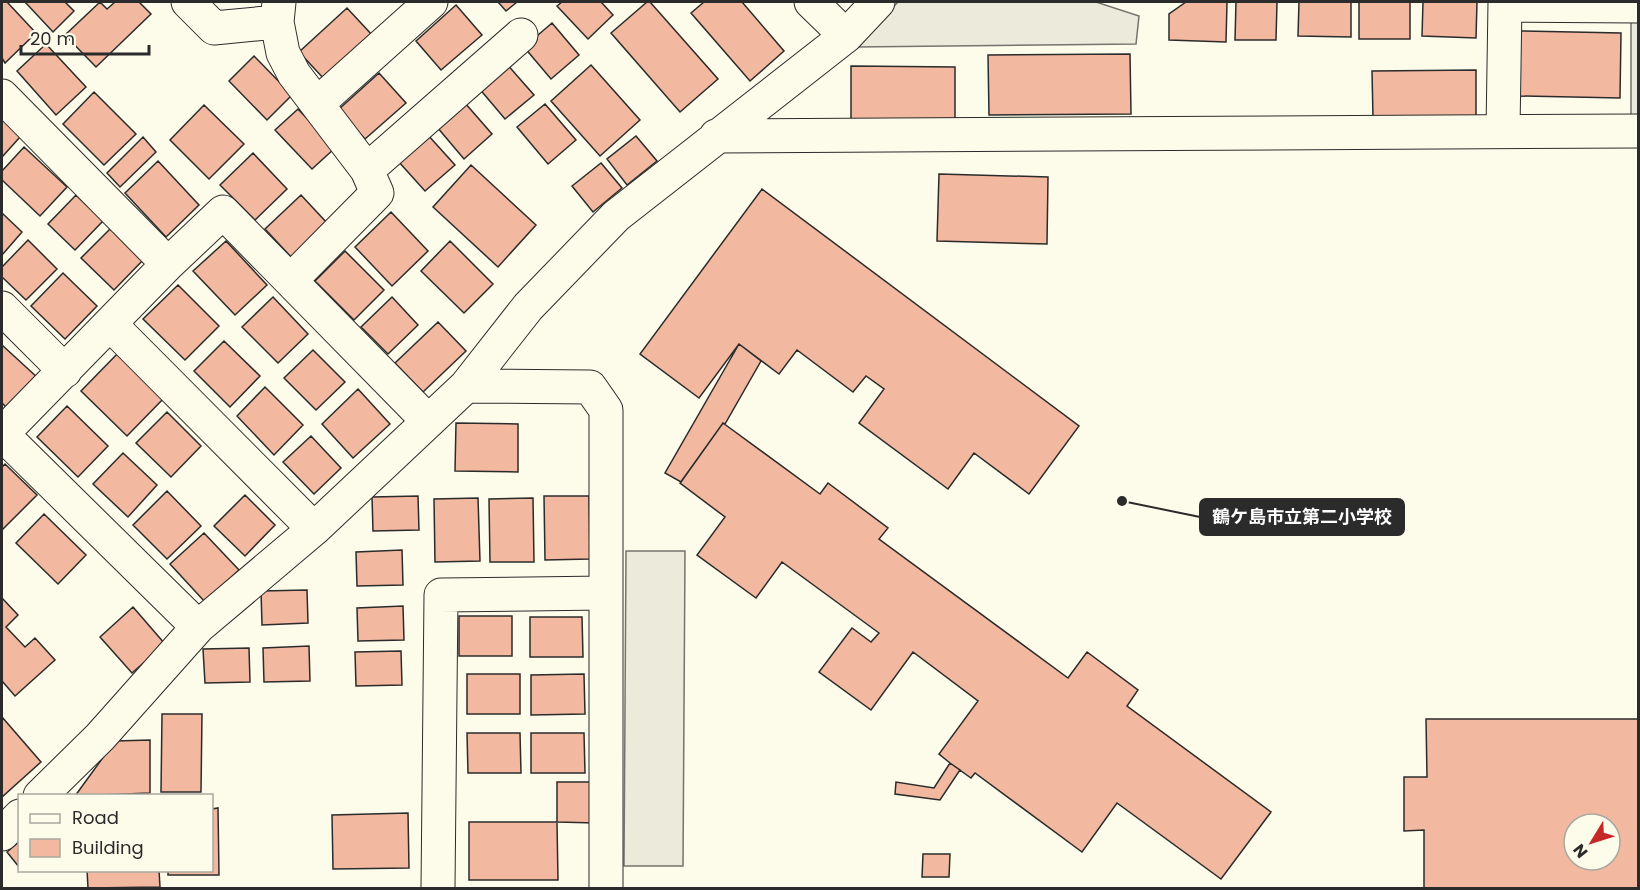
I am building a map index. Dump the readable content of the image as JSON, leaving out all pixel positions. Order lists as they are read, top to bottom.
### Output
{
  "places": ["鶴ケ島市立第二小学校"],
  "legend": ["Road", "Building"],
  "scale_bar": "20 m",
  "north": "bottom left"
}
